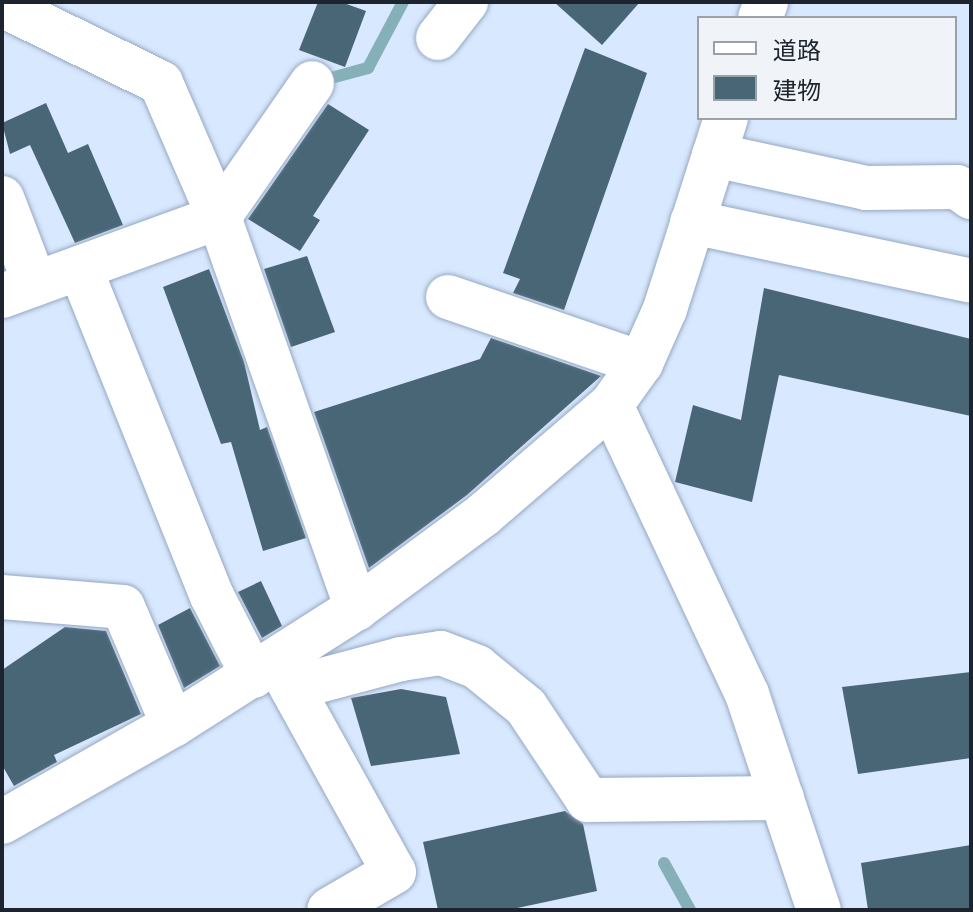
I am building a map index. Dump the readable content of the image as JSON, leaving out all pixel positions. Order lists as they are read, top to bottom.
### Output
{
  "legend": ["道路", "建物"]
}
